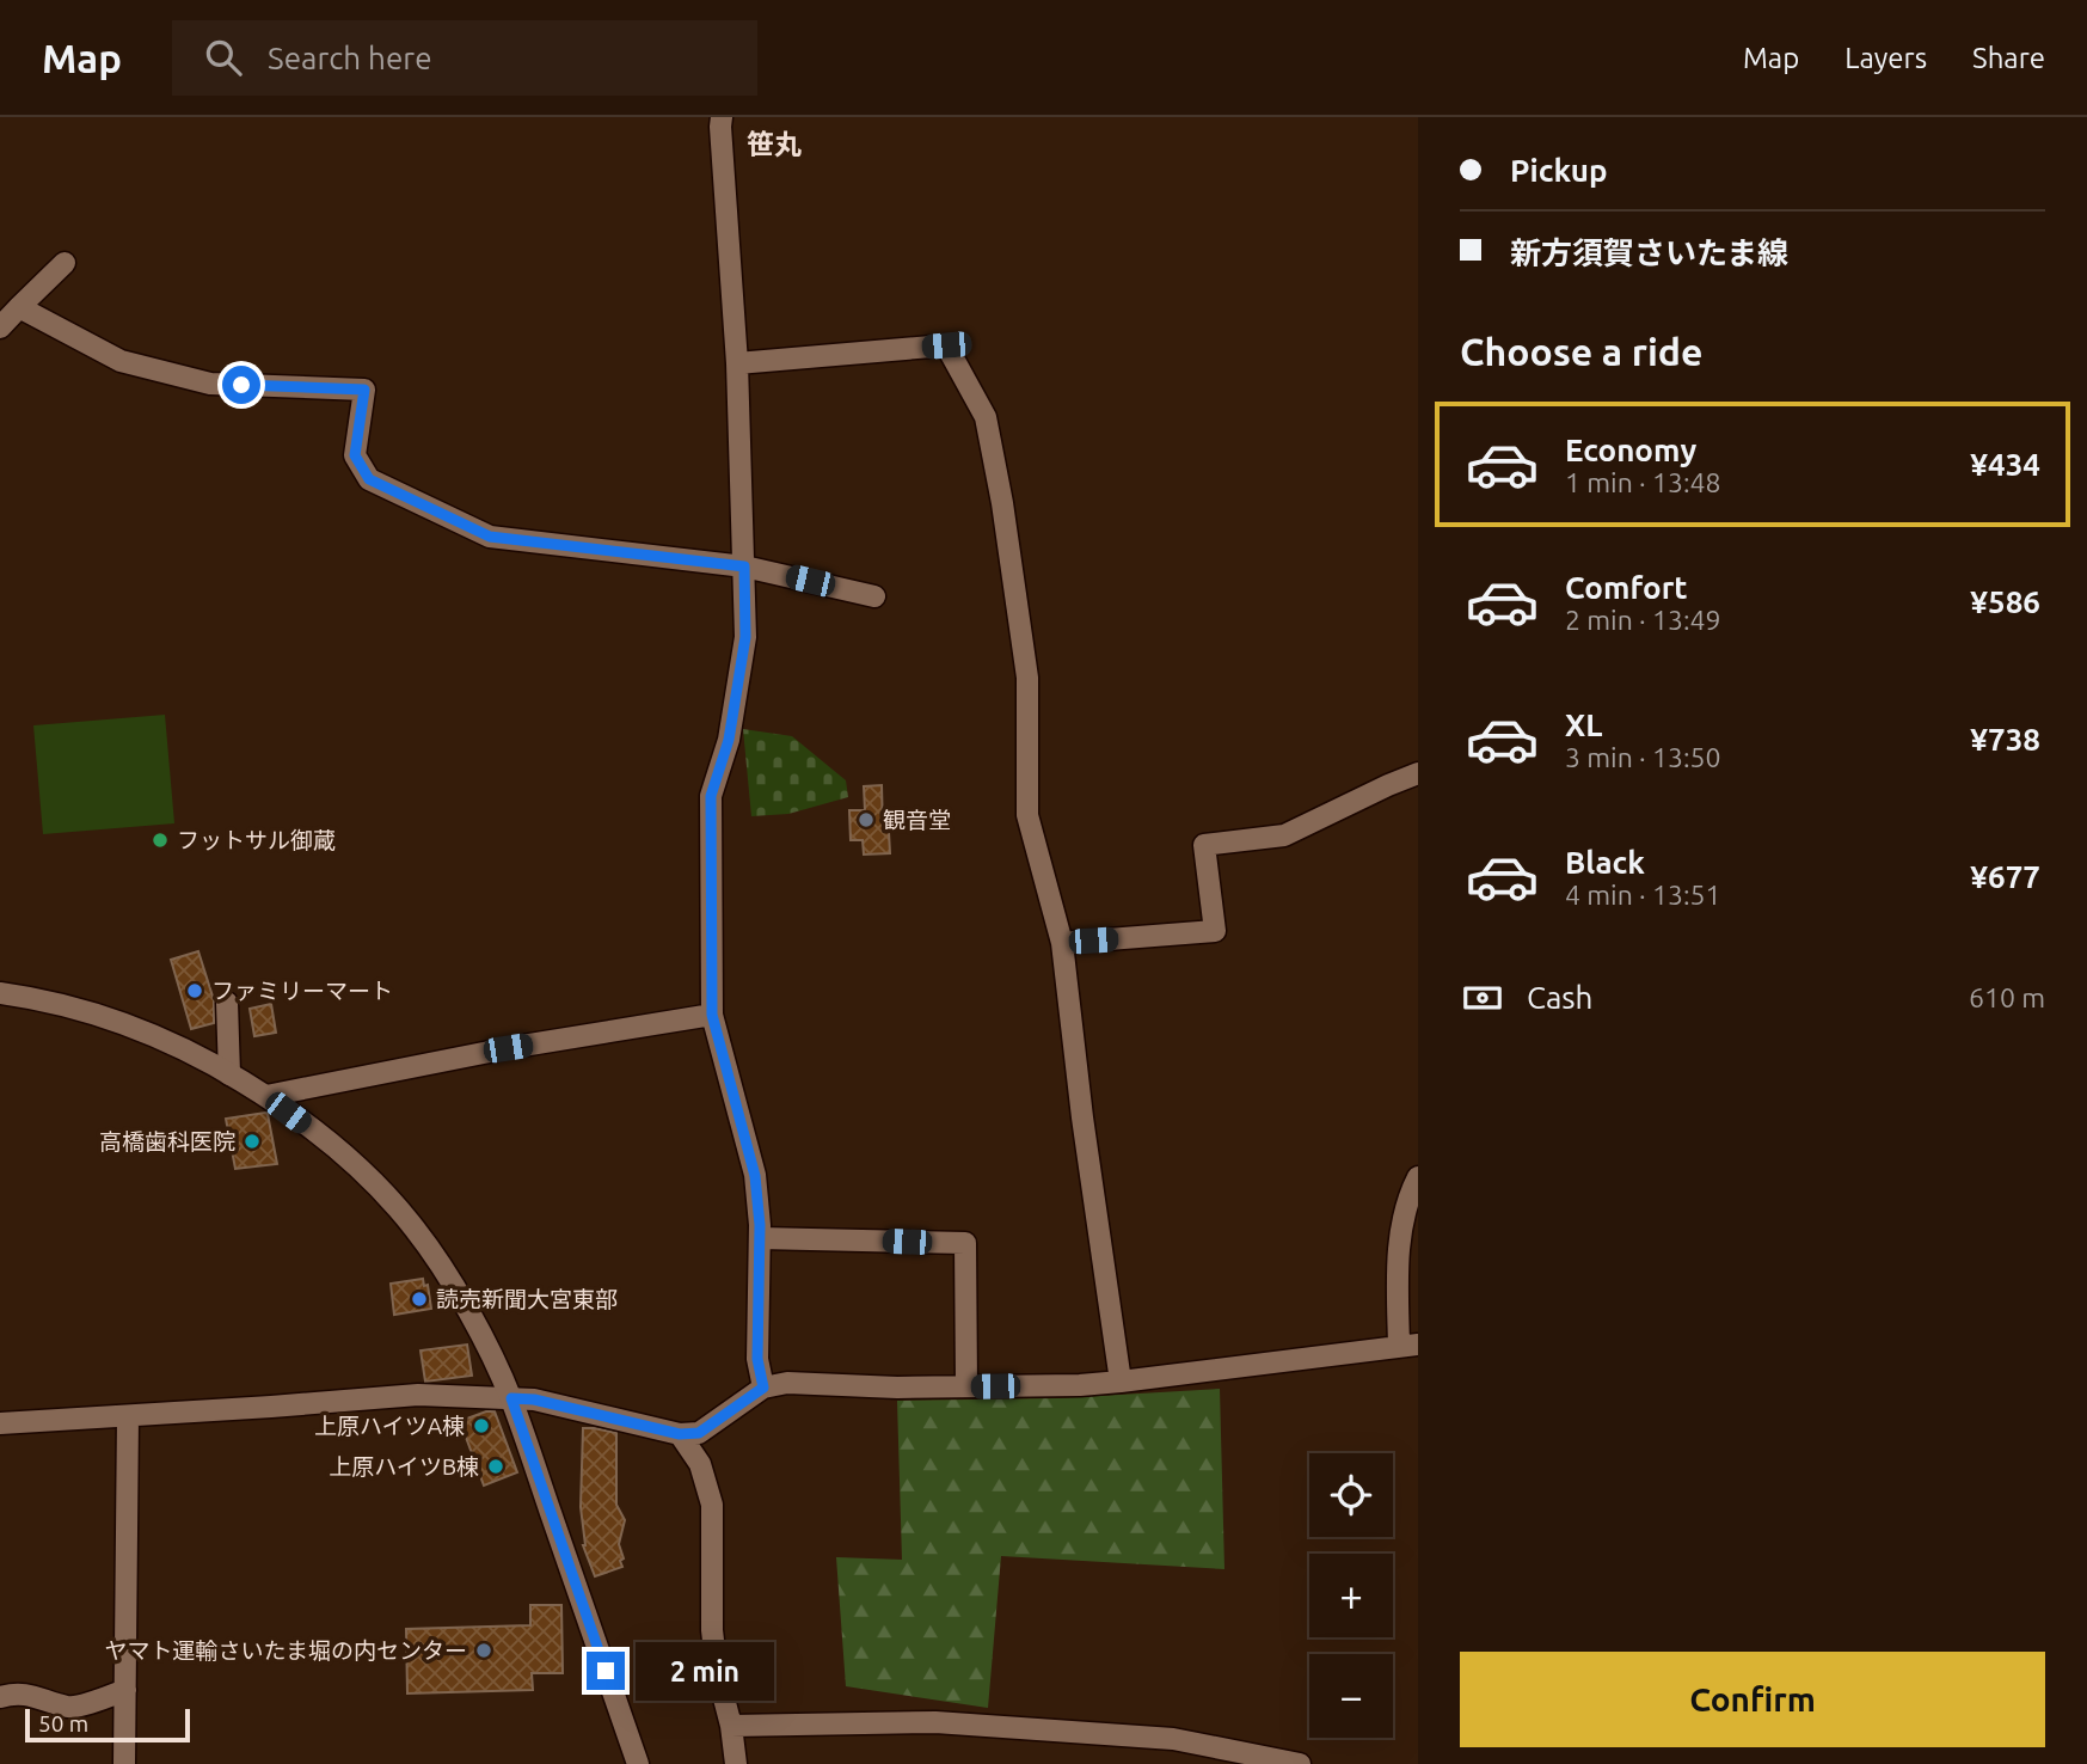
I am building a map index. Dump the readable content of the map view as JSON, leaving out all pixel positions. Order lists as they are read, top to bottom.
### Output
{
  "districts": ["笹丸"],
  "places": [
    "観音堂",
    "フットサル御蔵",
    "ファミリーマート",
    "高橋歯科医院",
    "読売新聞大宮東部",
    "上原ハイツA棟",
    "上原ハイツB棟",
    "ヤマト運輸さいたま堀の内センター"
  ],
  "scale_bar": "50 m",
  "page": {
    "header": "Map",
    "search": "Search here",
    "nav": ["Map", "Layers", "Share"],
    "banner": ["Pickup", "新方須賀さいたま線"],
    "heading": "Choose a ride",
    "list": [
      {
        "name": "Economy",
        "note": "1 min · 13:48",
        "value": "¥434"
      },
      {
        "name": "Comfort",
        "note": "2 min · 13:49",
        "value": "¥586"
      },
      {
        "name": "XL",
        "note": "3 min · 13:50",
        "value": "¥738"
      },
      {
        "name": "Black",
        "note": "4 min · 13:51",
        "value": "¥677"
      }
    ],
    "pay": ["Cash", "610 m"],
    "map_buttons": ["+", "−"],
    "buttons": "Confirm",
    "bubble": "2 min",
    "scale": "50 m"
  }
}
